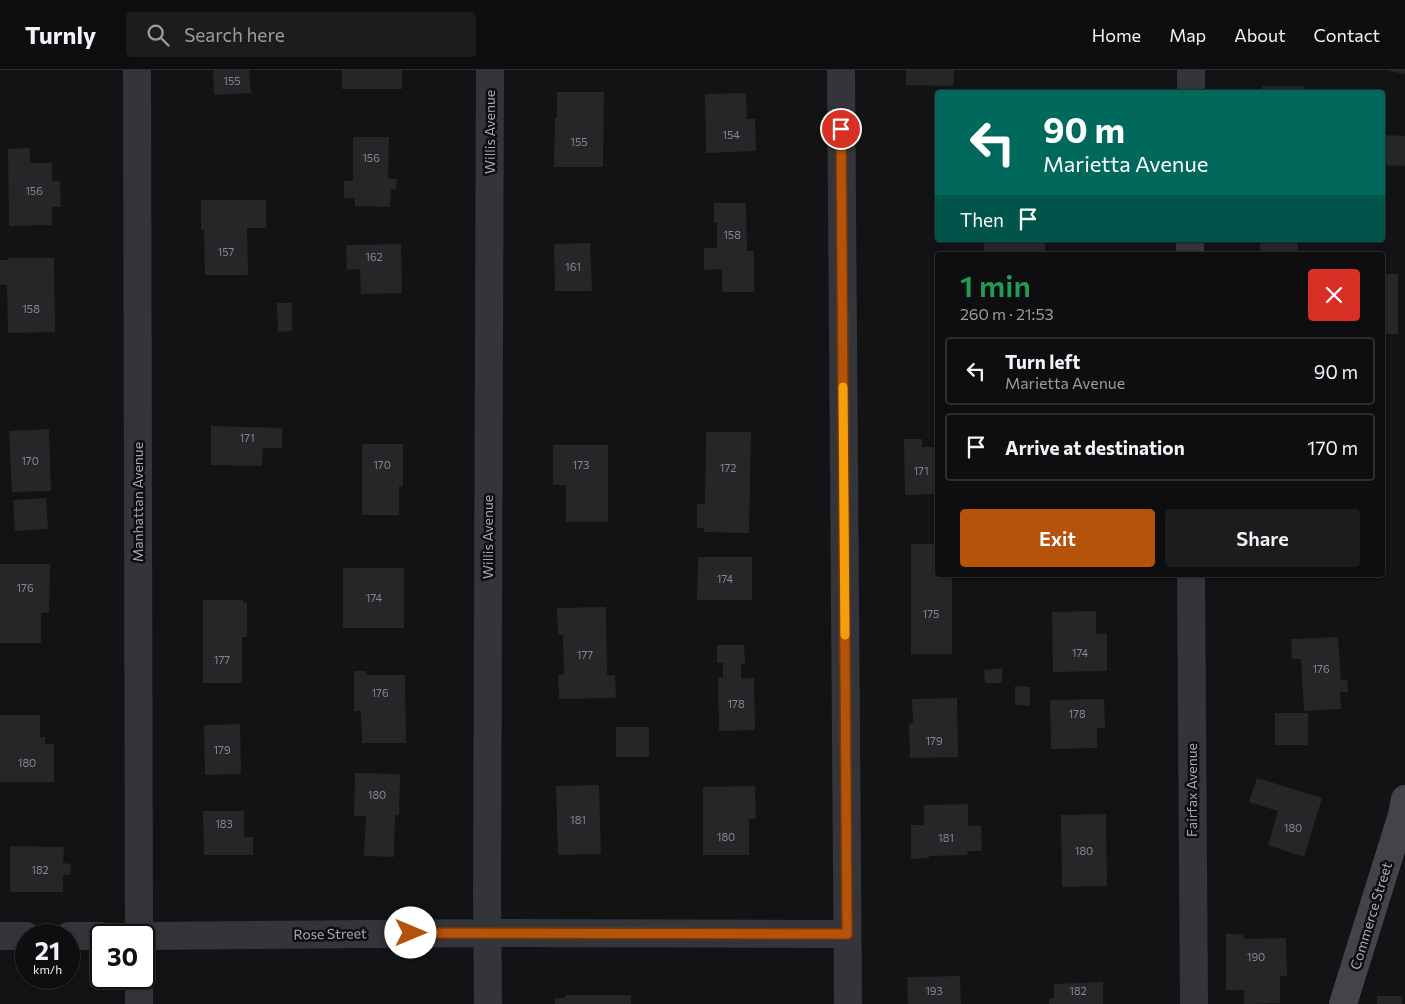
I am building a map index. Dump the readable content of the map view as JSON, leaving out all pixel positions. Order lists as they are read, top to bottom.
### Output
{
  "streets": {
    "street": [
      "Willis Avenue",
      "Manhattan Avenue",
      "Fairfax Avenue",
      "Commerce Street",
      "Rose Street"
    ]
  },
  "crossings": [
    ["Willis Avenue", "Rose Street"]
  ],
  "house_numbers": [
    "155",
    "154",
    "155",
    "156",
    "156",
    "158",
    "157",
    "162",
    "161",
    "158",
    "171",
    "170",
    "170",
    "173",
    "172",
    "171",
    "174",
    "176",
    "174",
    "175",
    "174",
    "177",
    "177",
    "176",
    "176",
    "178",
    "178",
    "179",
    "179",
    "180",
    "180",
    "181",
    "183",
    "180",
    "180",
    "181",
    "180",
    "182",
    "190",
    "193",
    "182"
  ],
  "page": {
    "header": "Turnly",
    "search": "Search here",
    "nav": [
      "Home",
      "Map",
      "About",
      "Contact"
    ],
    "turn": ["90 m", "Marietta Avenue"],
    "then": "Then",
    "heading": ["1 min", "260 m · 21:53"],
    "list": [
      {
        "name": "Turn left",
        "note": "Marietta Avenue",
        "value": "90 m"
      },
      {
        "name": "Arrive at destination",
        "value": "170 m"
      }
    ],
    "buttons": ["Exit", "Share"],
    "speed": "21 km/h",
    "limit": "30"
  }
}
